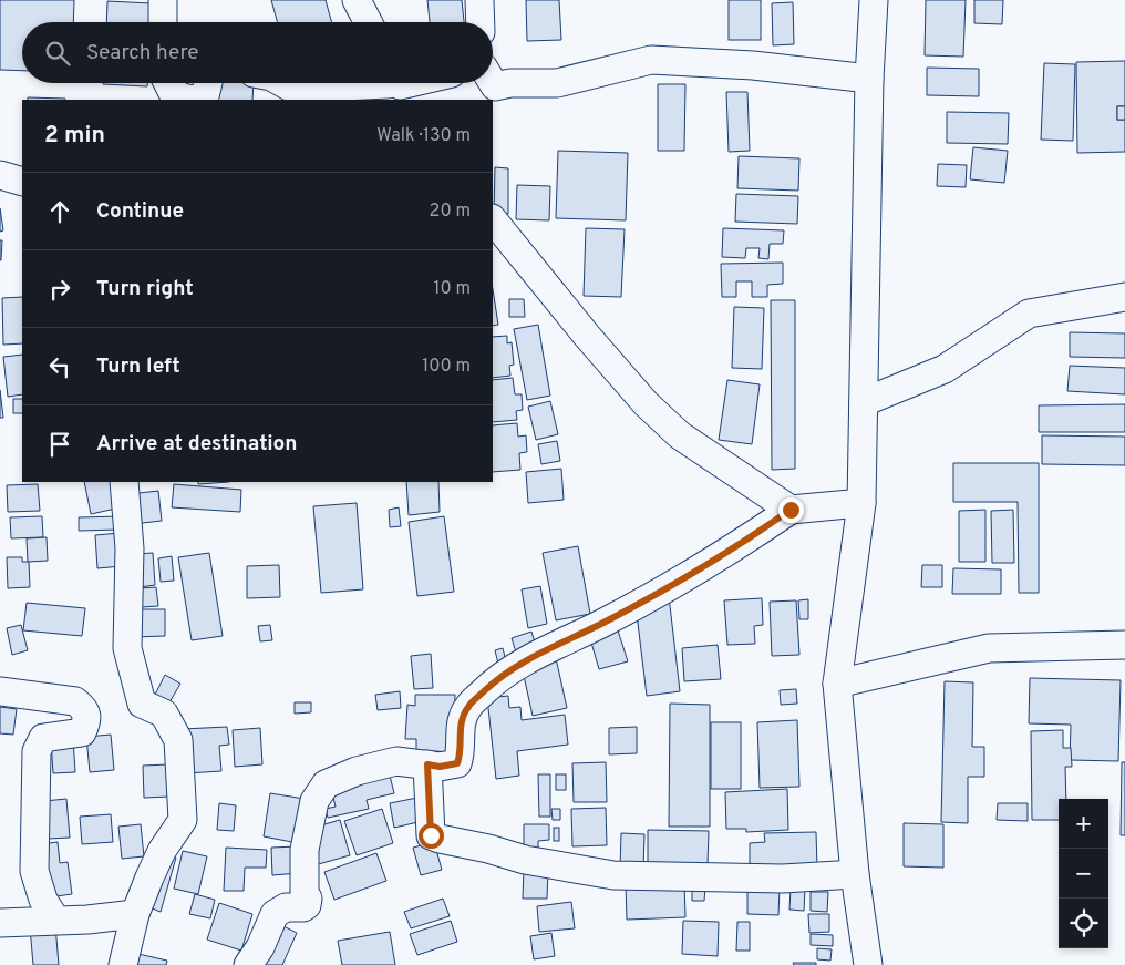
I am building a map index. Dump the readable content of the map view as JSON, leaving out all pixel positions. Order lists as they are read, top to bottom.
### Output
{
  "page": {
    "search": "Search here",
    "heading": ["2 min", "Walk · 130 m"],
    "list": [
      ["Continue", "20 m"],
      ["Turn right", "10 m"],
      ["Turn left", "100 m"],
      "Arrive at destination"
    ],
    "map_buttons": ["+", "−"]
  }
}
